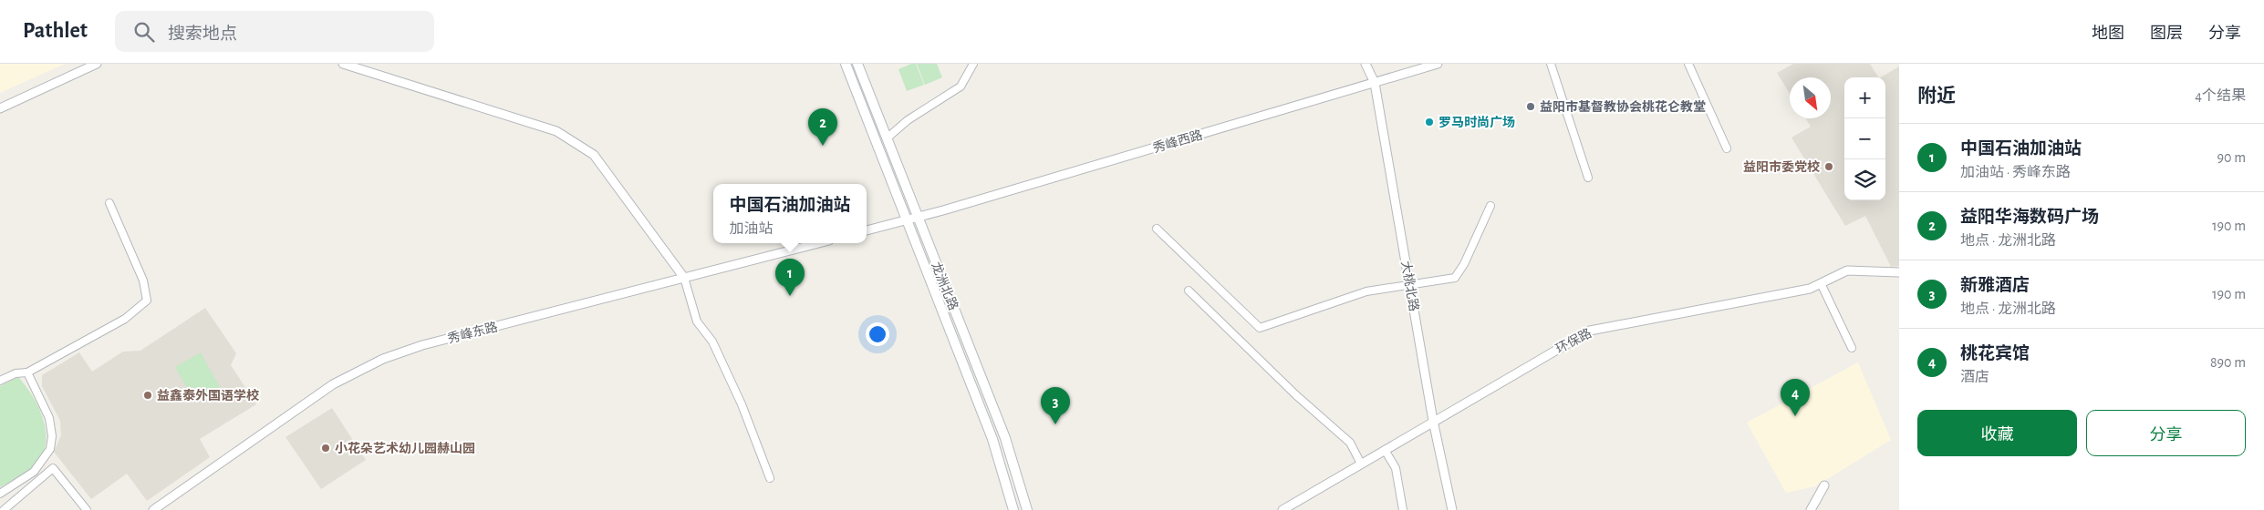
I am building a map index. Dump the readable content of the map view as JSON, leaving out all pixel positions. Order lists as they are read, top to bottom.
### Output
{
  "streets": {
    "main road": ["龙洲北路"],
    "street": [
      "秀峰西路",
      "大桃北路",
      "秀峰东路",
      "环保路"
    ]
  },
  "crossings": [
    ["秀峰西路", "龙洲北路"],
    ["秀峰西路", "大桃北路"],
    ["大桃北路", "环保路"]
  ],
  "places": [
    "益阳市基督教协会桃花仑教堂",
    "罗马时尚广场",
    "益阳市委党校",
    "益鑫泰外国语学校",
    "小花朵艺术幼儿园赫山园"
  ],
  "north": "bottom right",
  "page": {
    "header": "Pathlet",
    "search": "搜索地点",
    "nav": ["地图", "图层", "分享"],
    "heading": ["附近", "4个结果"],
    "map_buttons": ["+", "−"],
    "pins": [
      "2",
      "1",
      "4",
      "3"
    ],
    "list": [
      {
        "mark": "1",
        "name": "中国石油加油站",
        "note": "加油站 · 秀峰东路",
        "value": "90 m"
      },
      {
        "mark": "2",
        "name": "益阳华海数码广场",
        "note": "地点 · 龙洲北路",
        "value": "190 m"
      },
      {
        "mark": "3",
        "name": "新雅酒店",
        "note": "地点 · 龙洲北路",
        "value": "190 m"
      },
      {
        "mark": "4",
        "name": "桃花宾馆",
        "note": "酒店",
        "value": "890 m"
      }
    ],
    "popup": ["中国石油加油站", "加油站"],
    "buttons": ["收藏", "分享"]
  }
}
